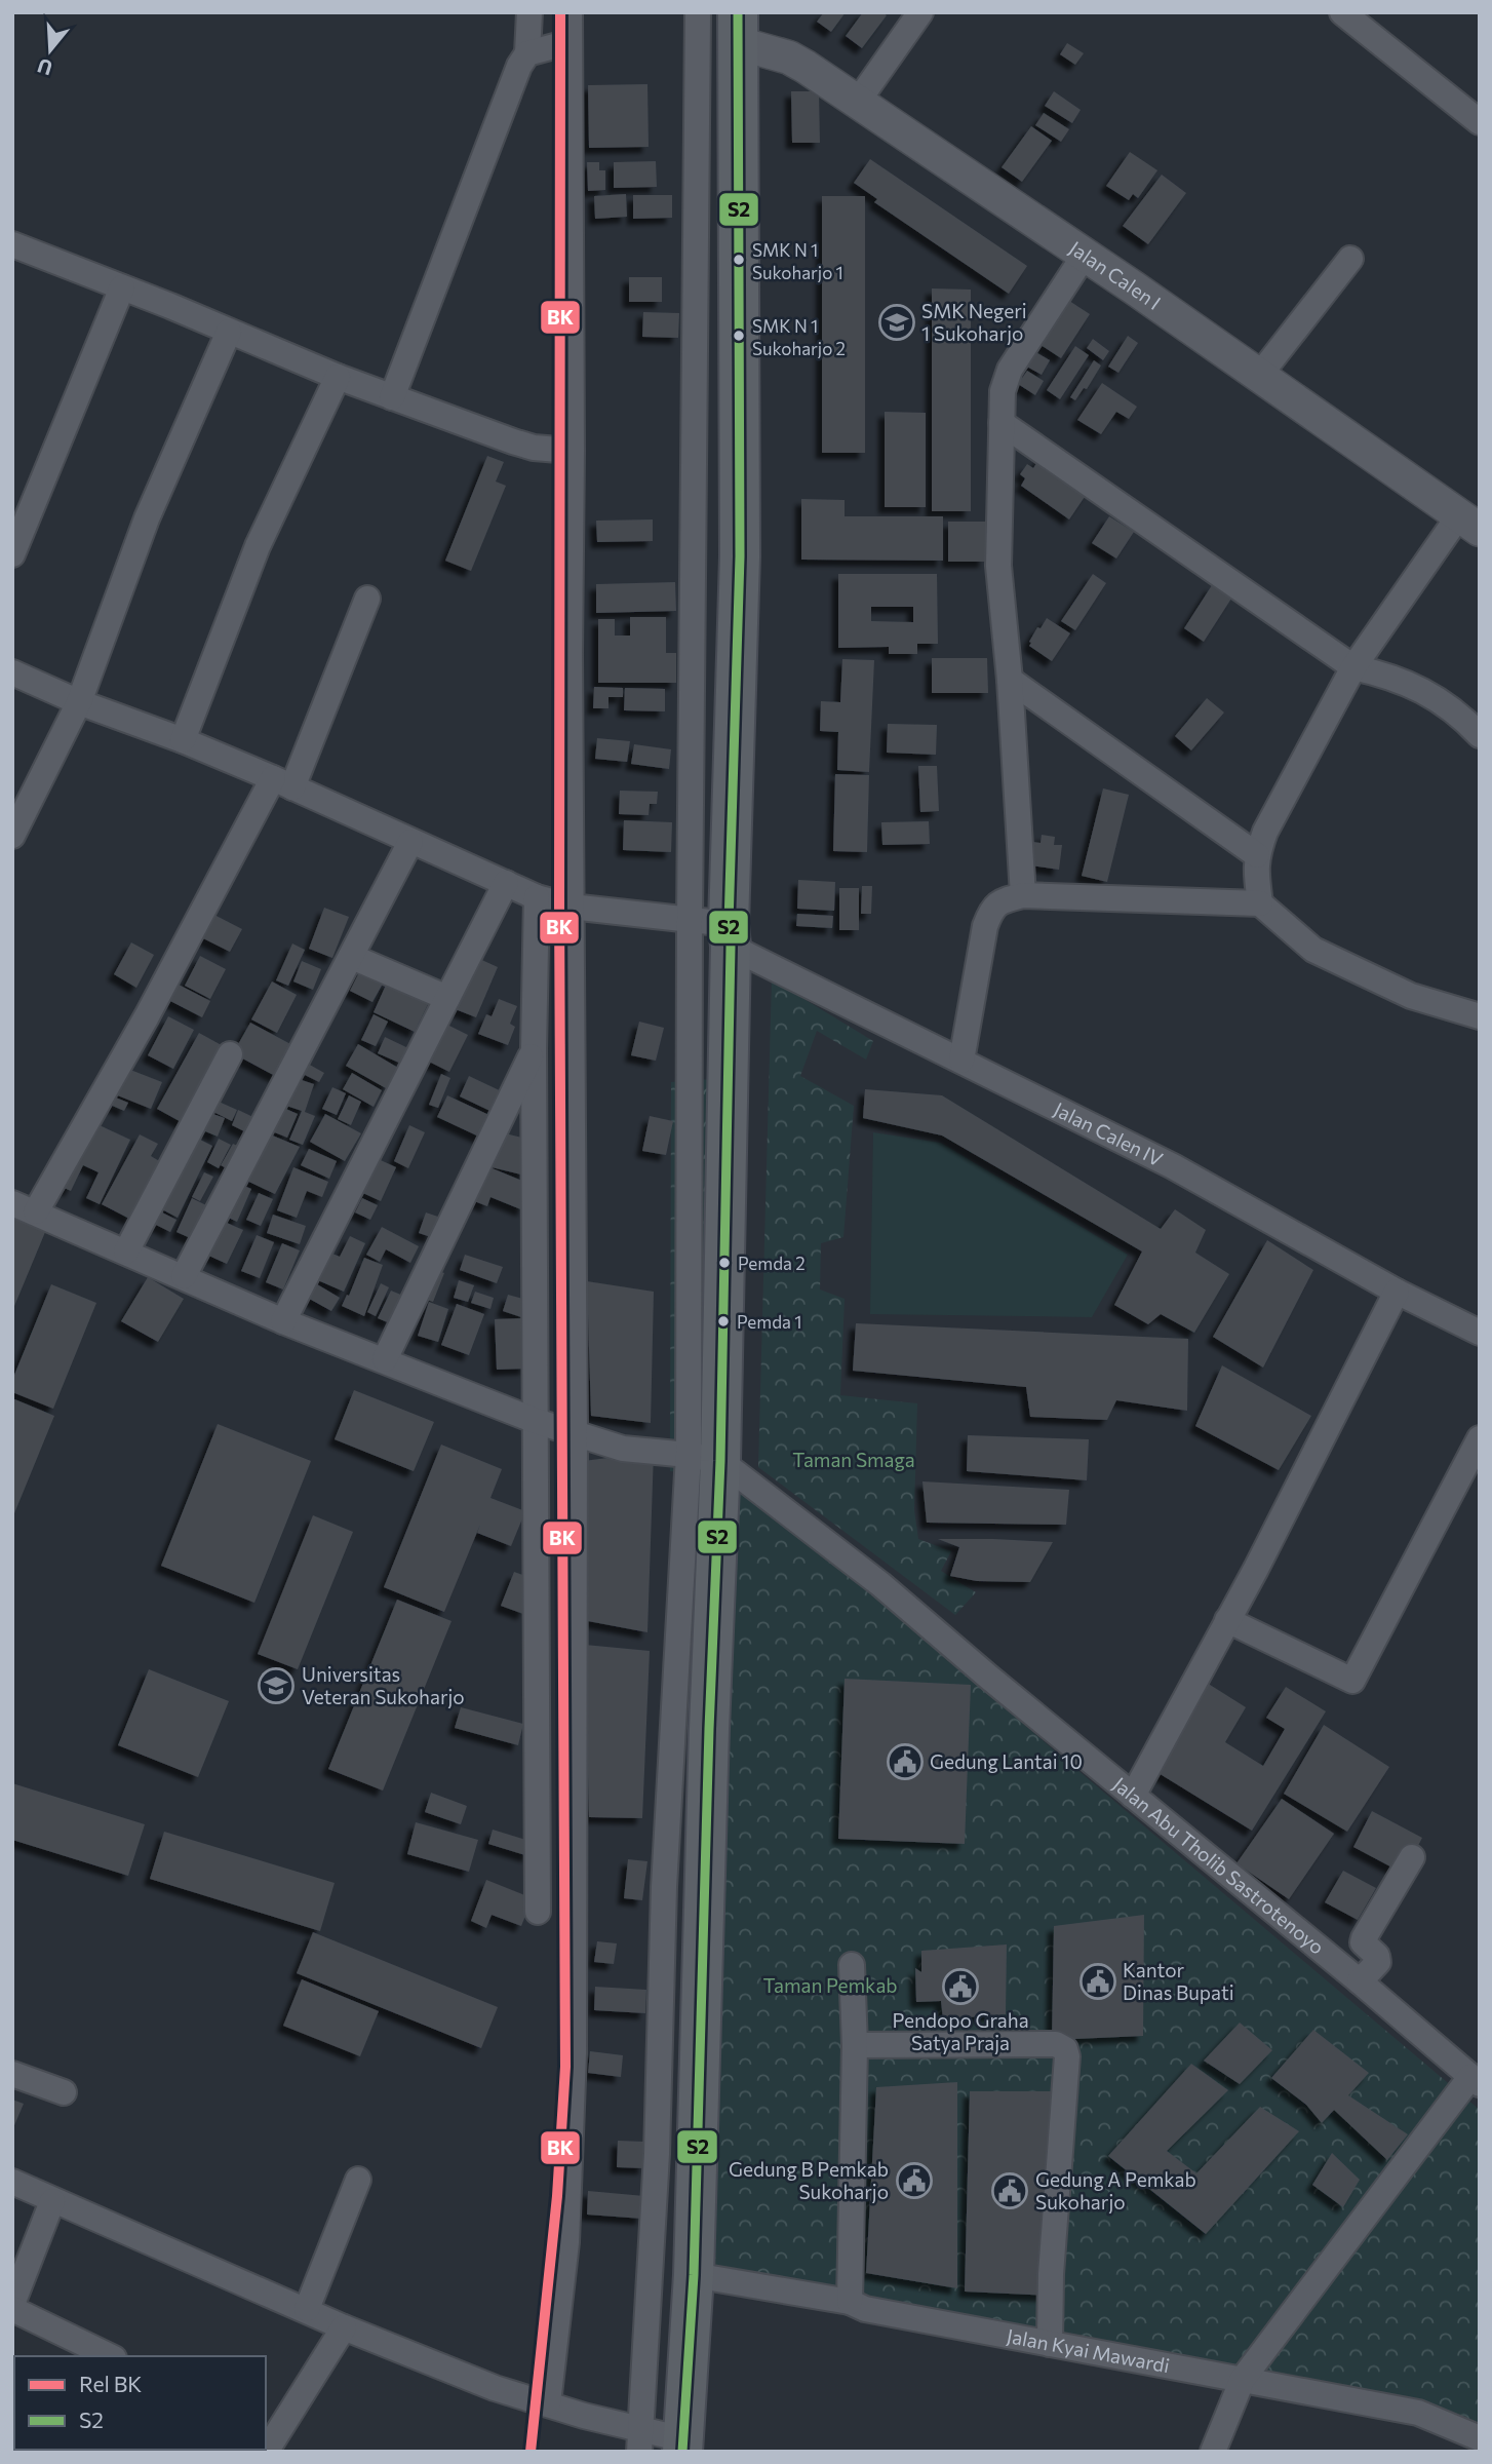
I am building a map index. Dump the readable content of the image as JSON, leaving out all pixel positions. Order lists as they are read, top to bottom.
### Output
{
  "streets": {
    "street": [
      "Jalan Calen I",
      "Jalan Calen IV",
      "Jalan Abu Tholib Sastrotenoyo",
      "Jalan Kyai Mawardi"
    ]
  },
  "parks": ["Taman Smaga", "Taman Pemkab"],
  "places": {
    "other": [
      "SMK N 1 Sukoharjo 1",
      "SMK N 1 Sukoharjo 2",
      "Pemda 2",
      "Pemda 1"
    ],
    "school or university": ["SMK Negeri 1 Sukoharjo", "Universitas Veteran Sukoharjo"],
    "public building": [
      "Gedung Lantai 10",
      "Kantor Dinas Bupati",
      "Pendopo Graha Satya Praja",
      "Gedung B Pemkab Sukoharjo",
      "Gedung A Pemkab Sukoharjo"
    ]
  },
  "lines": ["rail line BK", "transit line S2"],
  "legend": ["Rel BK", "S2"],
  "north": "bottom"
}
